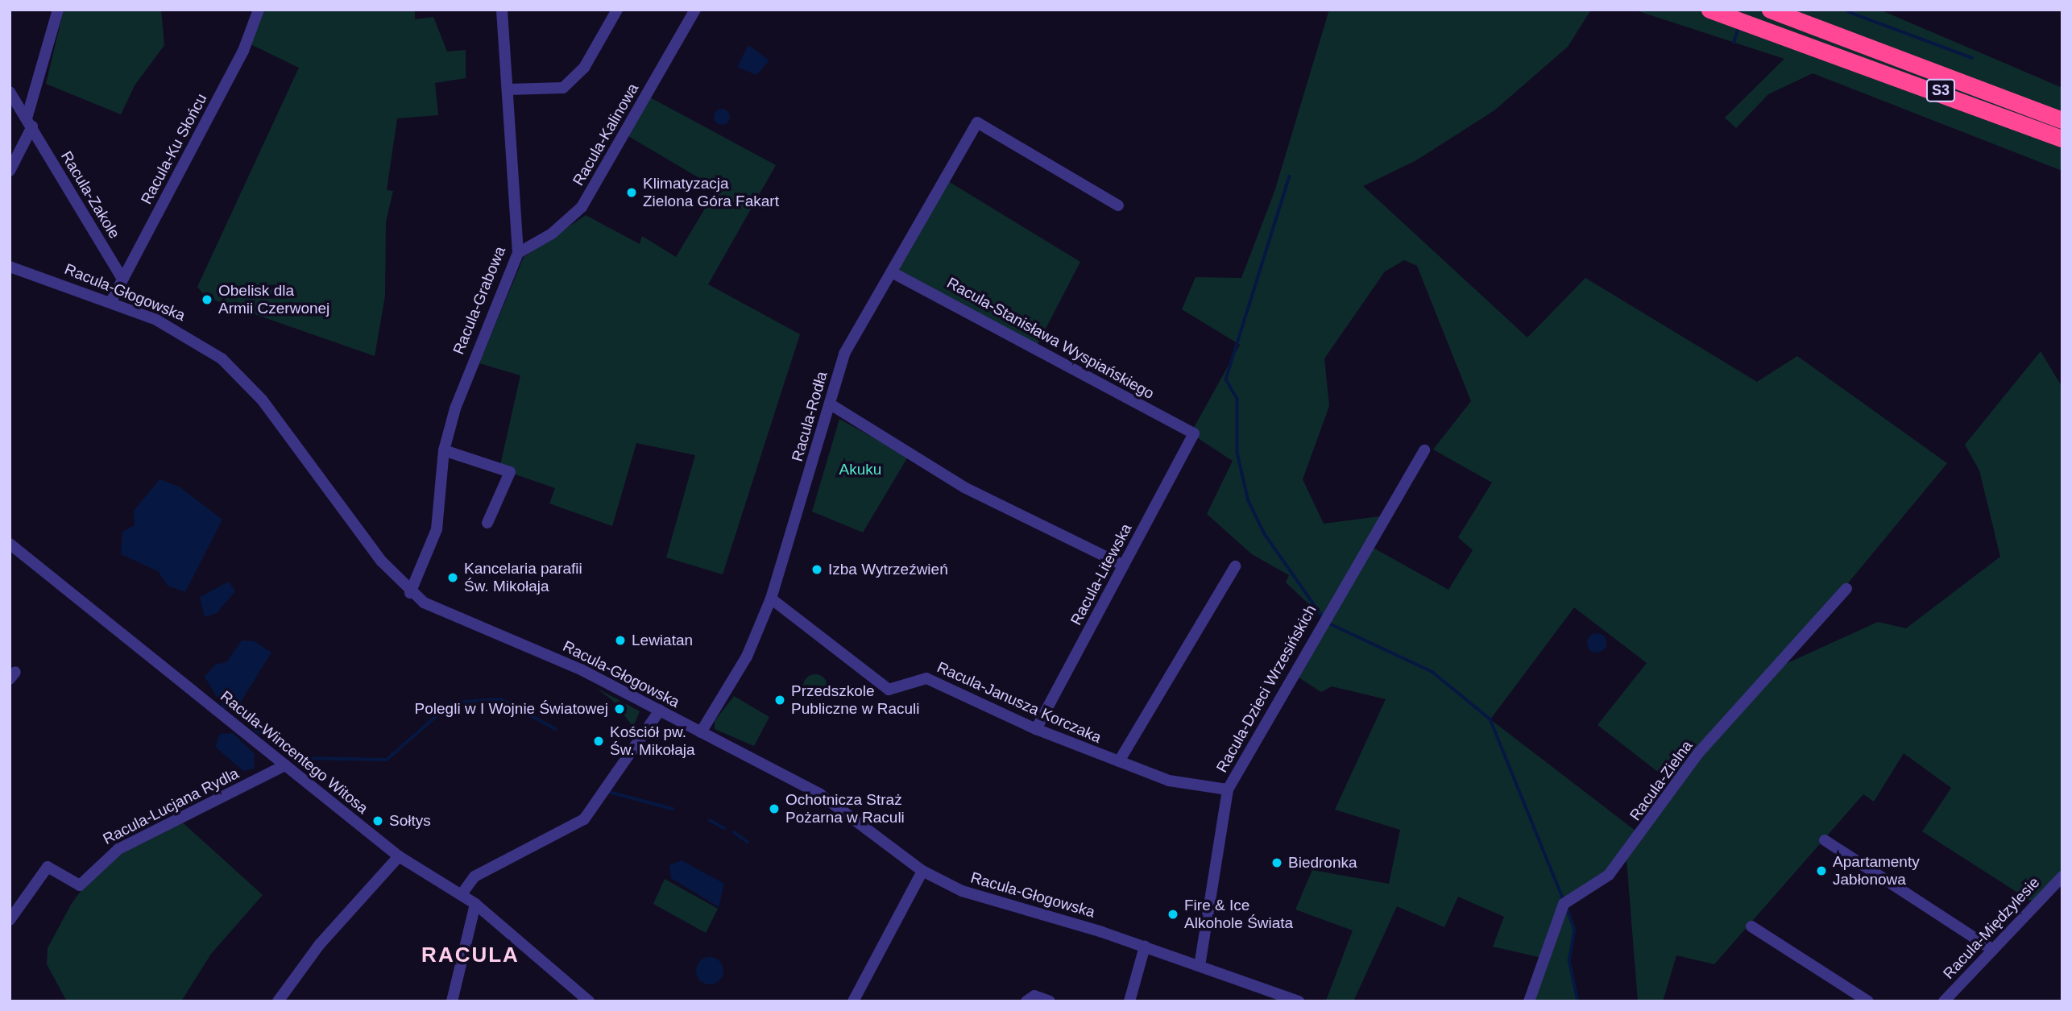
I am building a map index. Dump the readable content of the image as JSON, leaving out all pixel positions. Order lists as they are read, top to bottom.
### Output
{
  "streets": {
    "highway": ["S3"],
    "street": [
      "Racula-Kalinowa",
      "Racula-Ku Słońcu",
      "Racula-Zakole",
      "Racula-Głogowska",
      "Racula-Grabowa",
      "Racula-Stanisława Wyspiańskiego",
      "Racula-Rodła",
      "Racula-Litewska",
      "Racula-Dzieci Wrzesińskich",
      "Racula-Janusza Korczaka",
      "Racula-Wincentego Witosa",
      "Racula-Zielna",
      "Racula-Lucjana Rydla",
      "Racula-Międzylesie"
    ]
  },
  "crossings": [
    ["Racula-Kalinowa", "Racula-Grabowa"],
    ["Racula-Ku Słońcu", "Racula-Zakole"],
    ["Racula-Ku Słońcu", "Racula-Głogowska"],
    ["Racula-Głogowska", "Racula-Grabowa"],
    ["Racula-Głogowska", "Racula-Rodła"],
    ["Racula-Głogowska", "Racula-Dzieci Wrzesińskich"],
    ["Racula-Stanisława Wyspiańskiego", "Racula-Rodła"],
    ["Racula-Stanisława Wyspiańskiego", "Racula-Litewska"],
    ["Racula-Rodła", "Racula-Janusza Korczaka"],
    ["Racula-Litewska", "Racula-Janusza Korczaka"],
    ["Racula-Dzieci Wrzesińskich", "Racula-Janusza Korczaka"],
    ["Racula-Wincentego Witosa", "Racula-Lucjana Rydla"]
  ],
  "districts": ["RACULA"],
  "parks": ["Akuku"],
  "places": [
    "Klimatyzacja Zielona Góra Fakart",
    "Obelisk dla Armii Czerwonej",
    "Izba Wytrzeźwień",
    "Kancelaria parafii Św. Mikołaja",
    "Lewiatan",
    "Przedszkole Publiczne w Raculi",
    "Polegli w I Wojnie Światowej",
    "Kościół pw. Św. Mikołaja",
    "Ochotnicza Straż Pożarna w Raculi",
    "Sołtys",
    "Biedronka",
    "Apartamenty Jabłonowa",
    "Fire & Ice Alkohole Świata"
  ]
}
